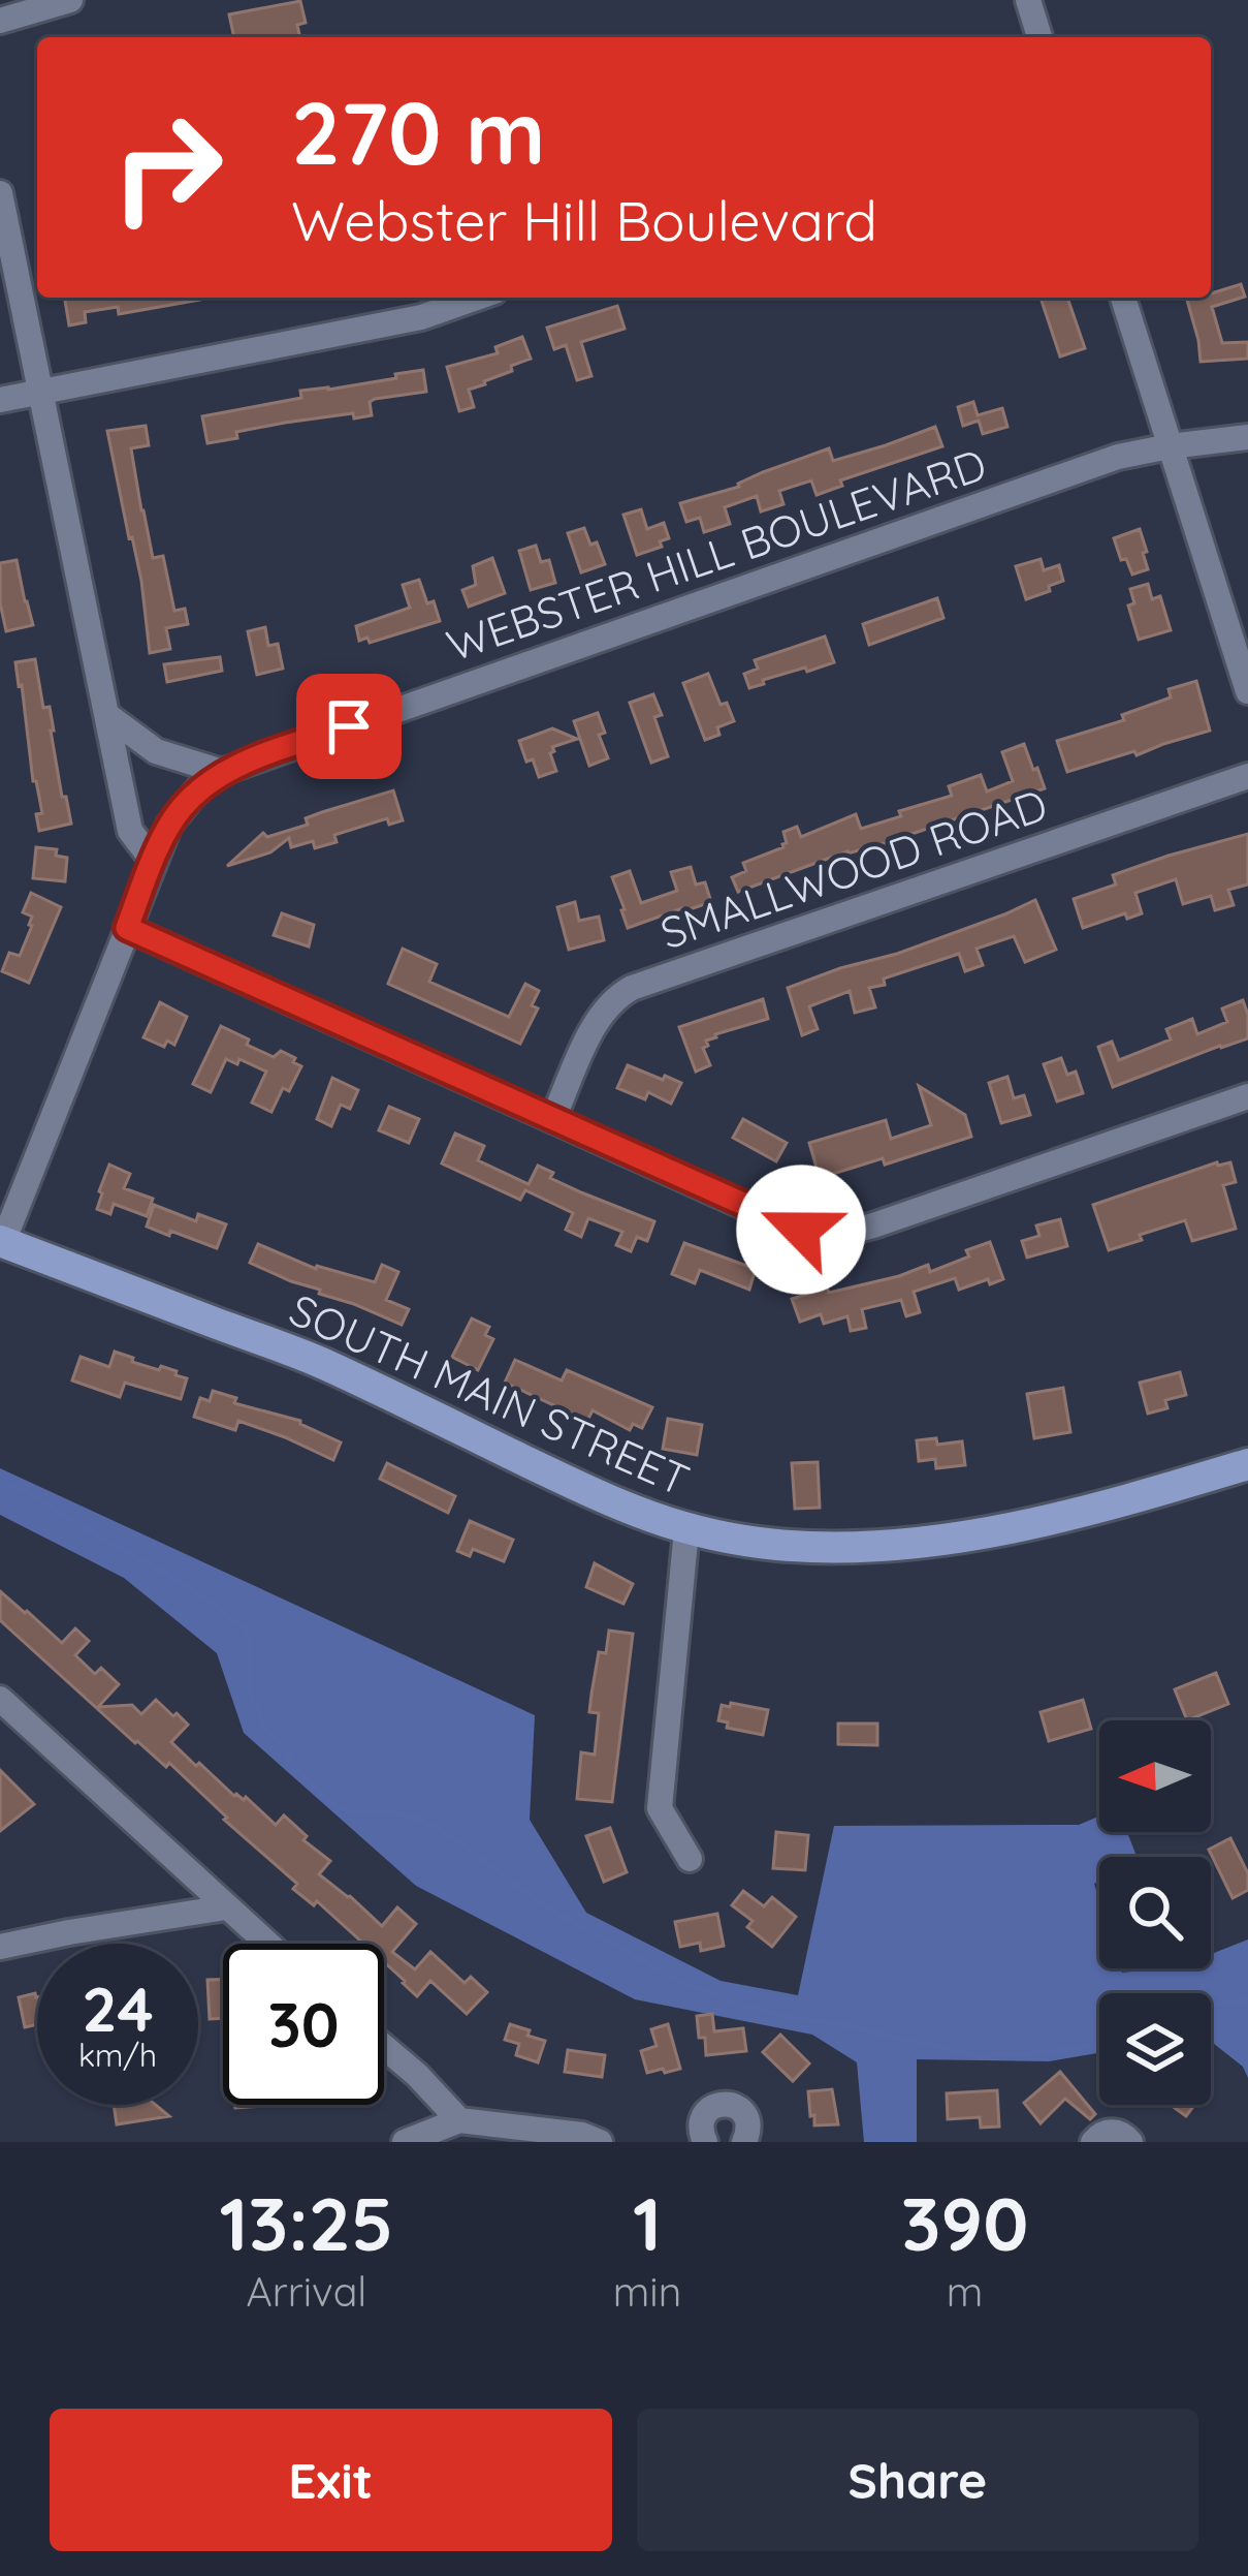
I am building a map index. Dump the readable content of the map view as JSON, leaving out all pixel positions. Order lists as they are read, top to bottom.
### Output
{
  "streets": {
    "main road": ["SOUTH MAIN STREET"],
    "street": ["WEBSTER HILL BOULEVARD", "SMALLWOOD ROAD"]
  },
  "crossings": [
    ["WEBSTER HILL BOULEVARD", "SOUTH MAIN STREET"]
  ],
  "north": "left",
  "page": {
    "turn": ["270 m", "Webster Hill Boulevard"],
    "speed": "24 km/h",
    "limit": "30",
    "eta": [
      "13:25",
      "Arrival",
      "1",
      "min",
      "390",
      "m"
    ],
    "buttons": ["Exit", "Share"]
  }
}
